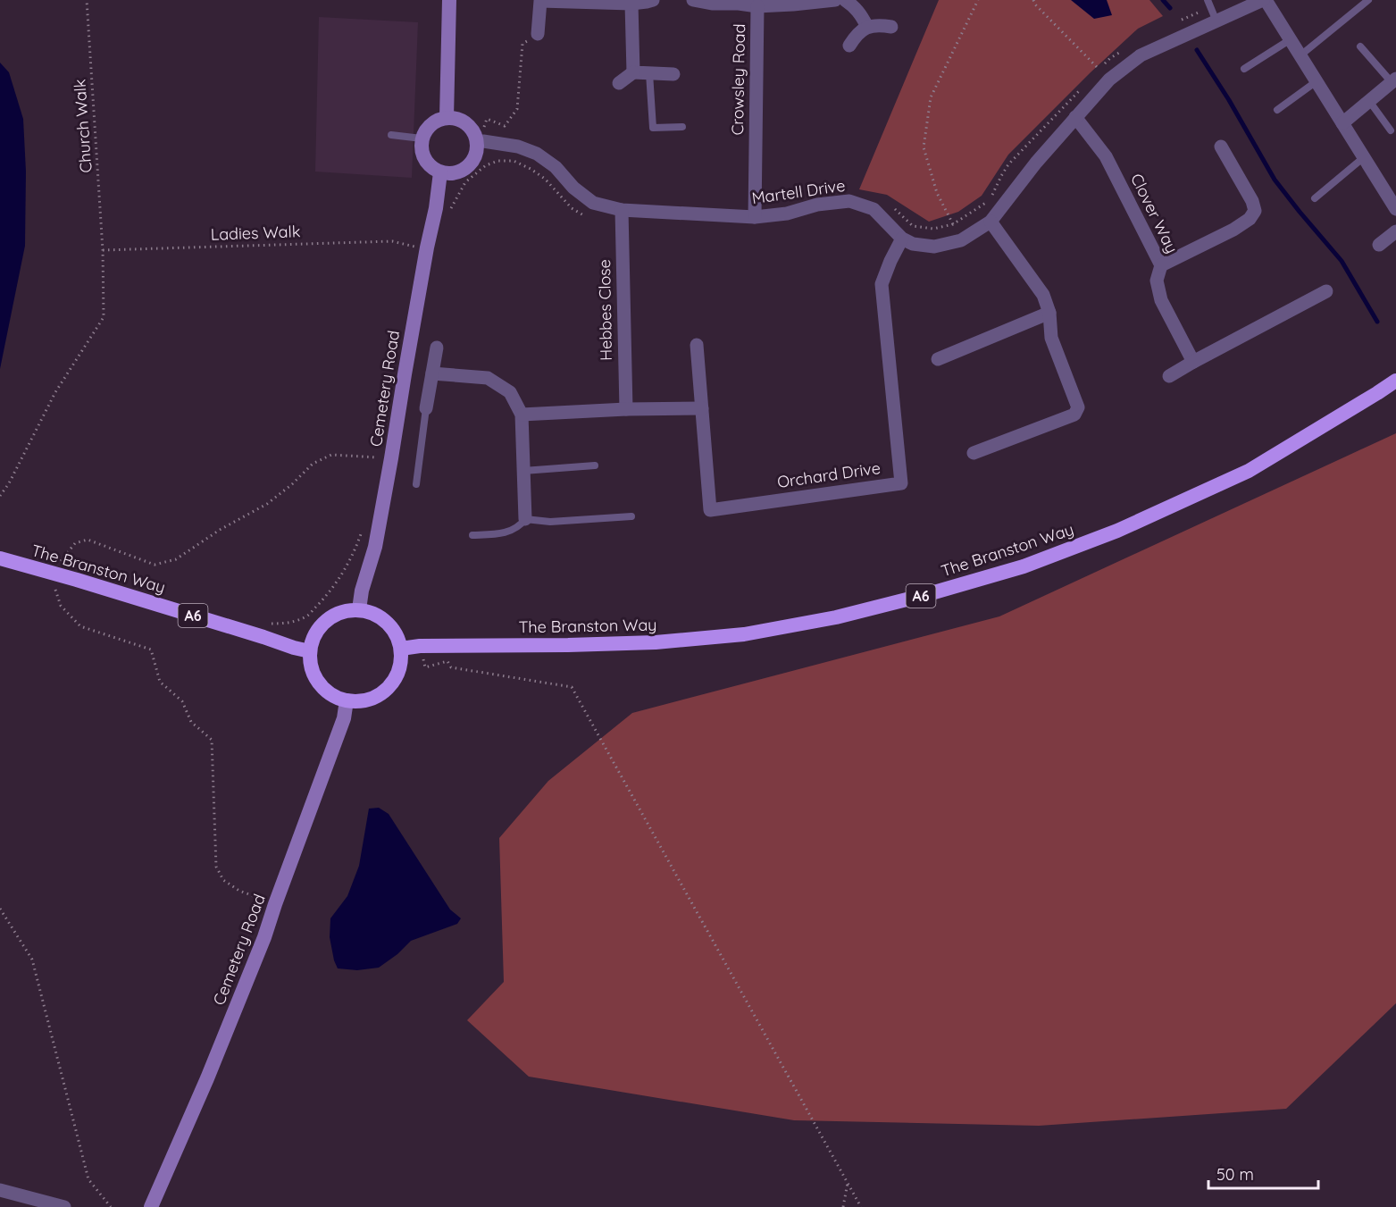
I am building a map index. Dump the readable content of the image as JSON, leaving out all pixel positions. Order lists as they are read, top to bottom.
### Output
{
  "streets": {
    "highway": ["The Branston Way", "A6"],
    "main road": ["Cemetery Road"],
    "street": [
      "Crowsley Road",
      "Martell Drive",
      "Clover Way",
      "Hebbes Close",
      "Orchard Drive"
    ],
    "path": ["Church Walk", "Ladies Walk"]
  },
  "crossings": [
    ["Crowsley Road", "Martell Drive"],
    ["Church Walk", "Ladies Walk"],
    ["Martell Drive", "Hebbes Close"],
    ["Martell Drive", "Cemetery Road"],
    ["Martell Drive", "Orchard Drive"],
    ["Cemetery Road", "The Branston Way"]
  ],
  "scale_bar": "50 m"
}
